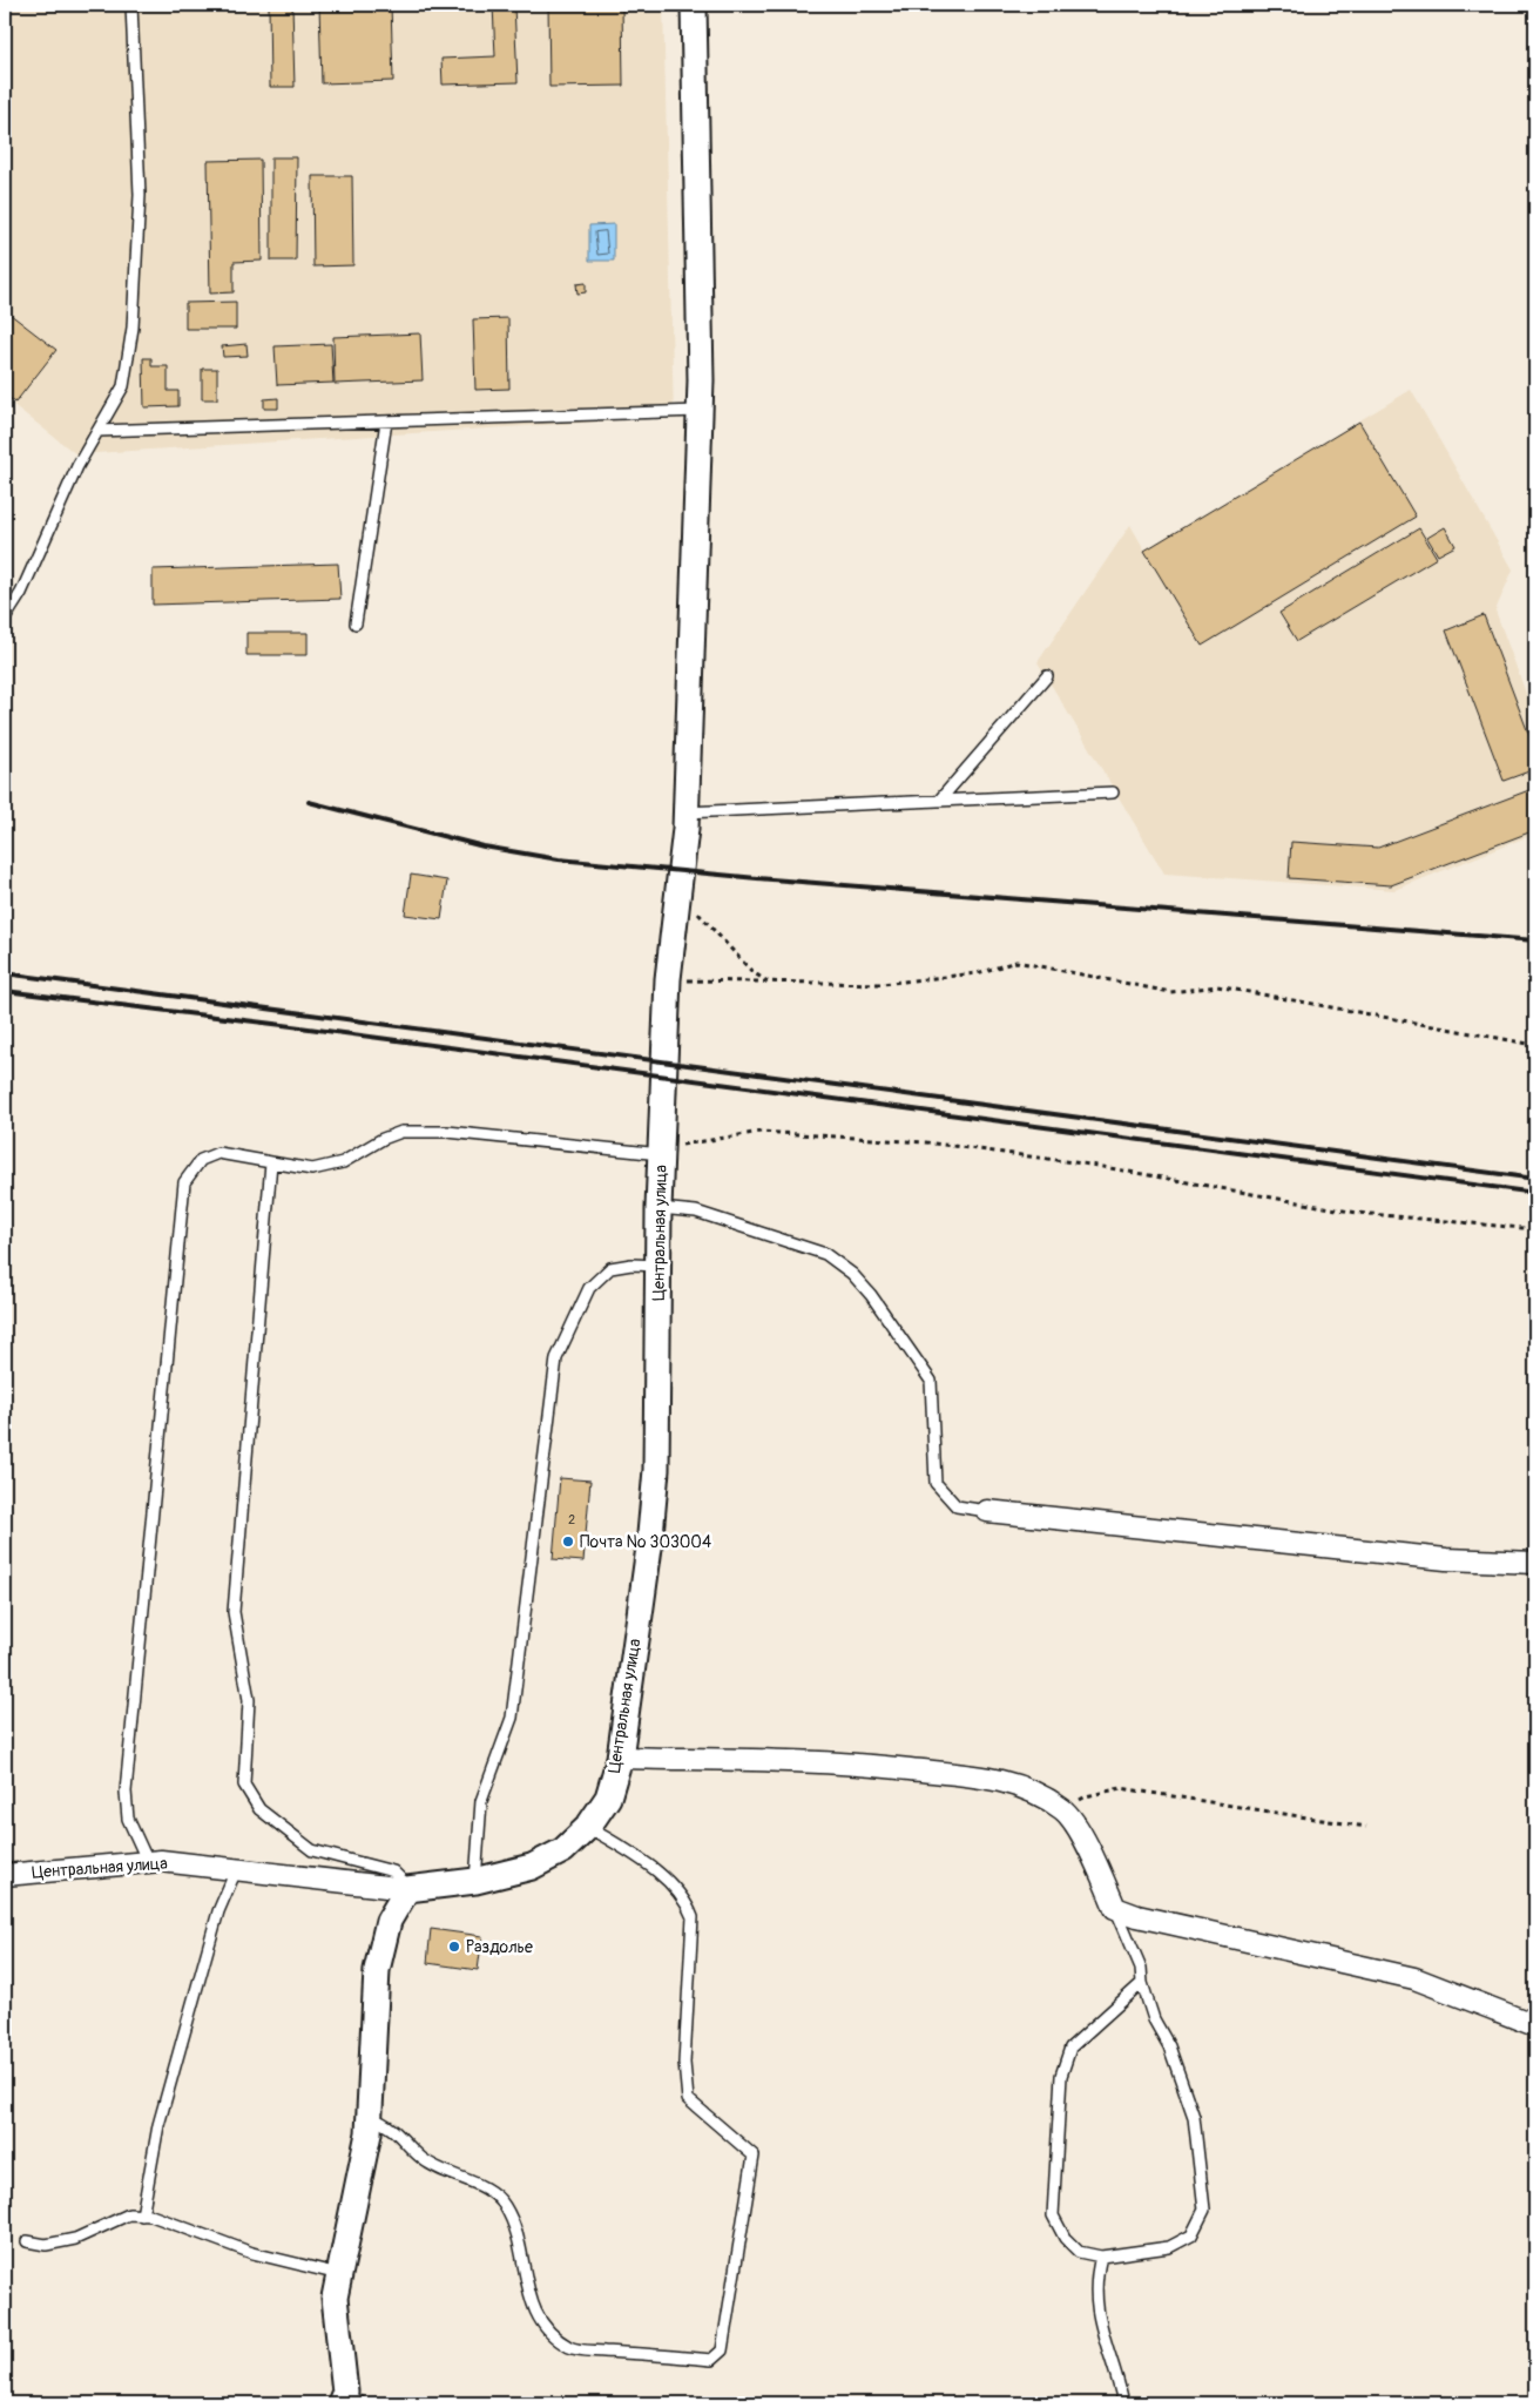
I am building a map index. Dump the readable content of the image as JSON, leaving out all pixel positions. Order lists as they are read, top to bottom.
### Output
{
  "streets": {
    "street": ["Центральная улица"]
  },
  "places": ["Почта № 303004", "Раздолье"],
  "house_numbers": ["2"]
}
